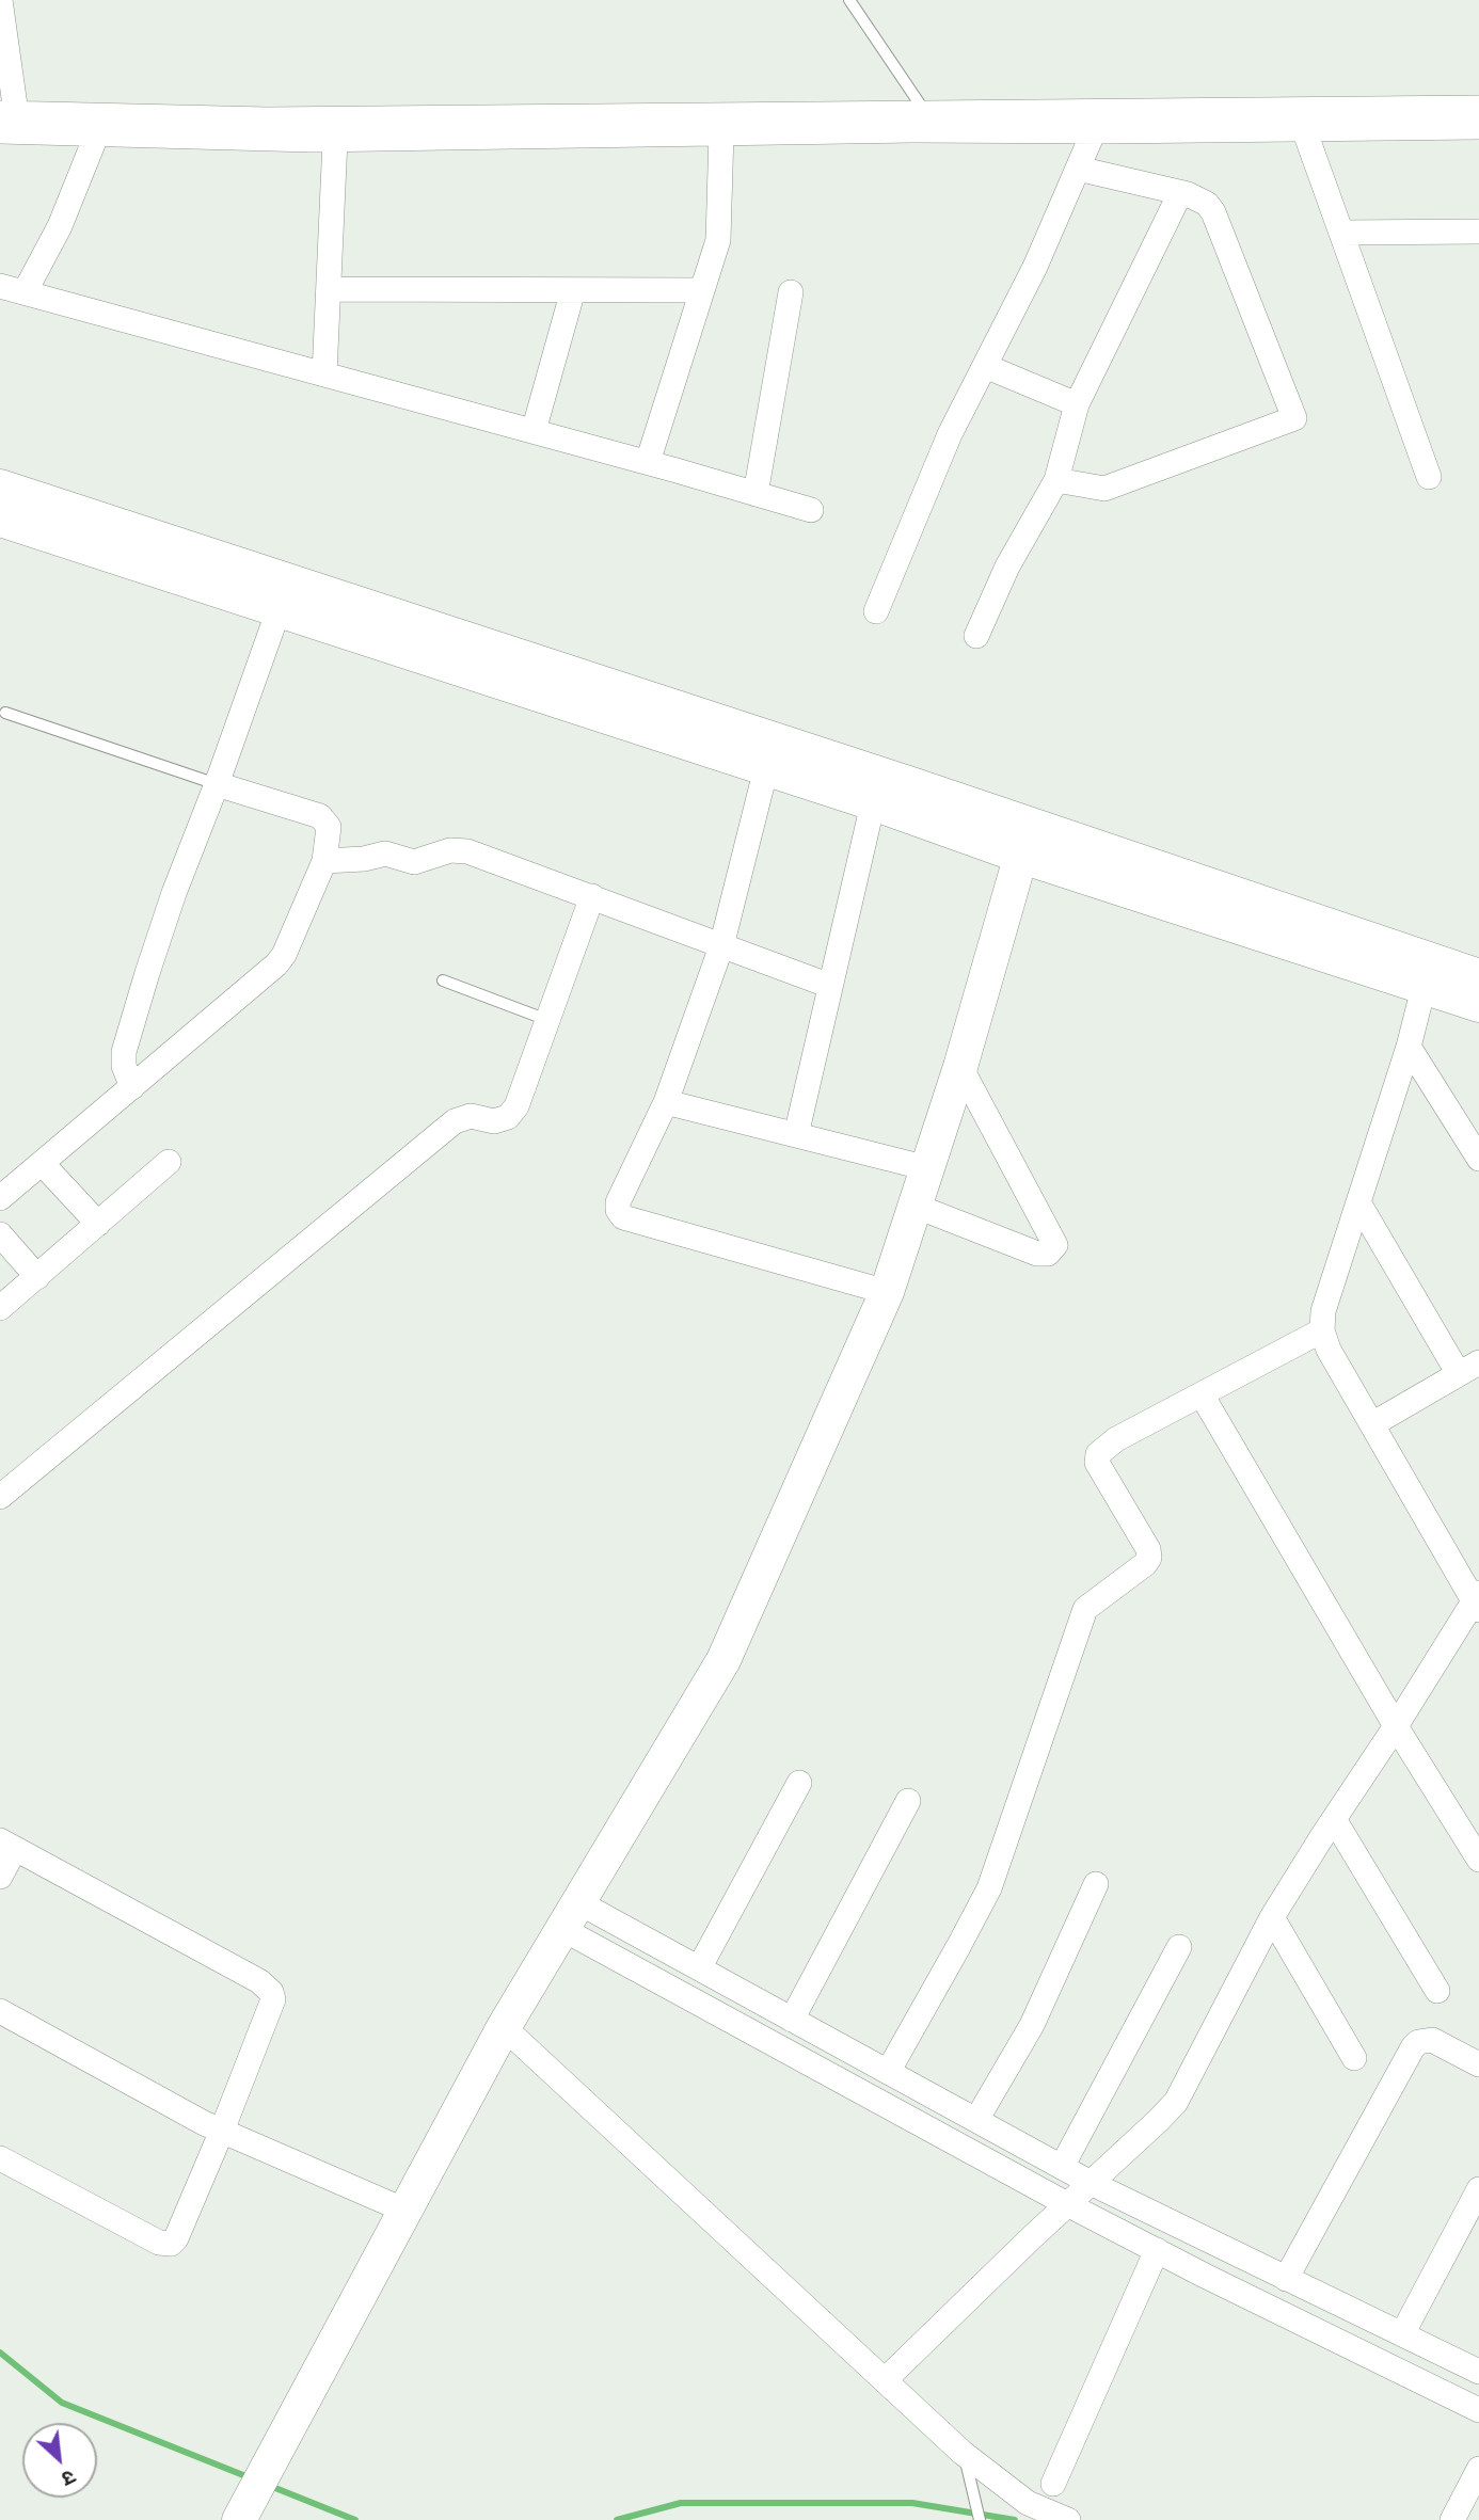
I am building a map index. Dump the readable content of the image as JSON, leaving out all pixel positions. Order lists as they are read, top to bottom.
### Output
{
  "north": "bottom right"
}
